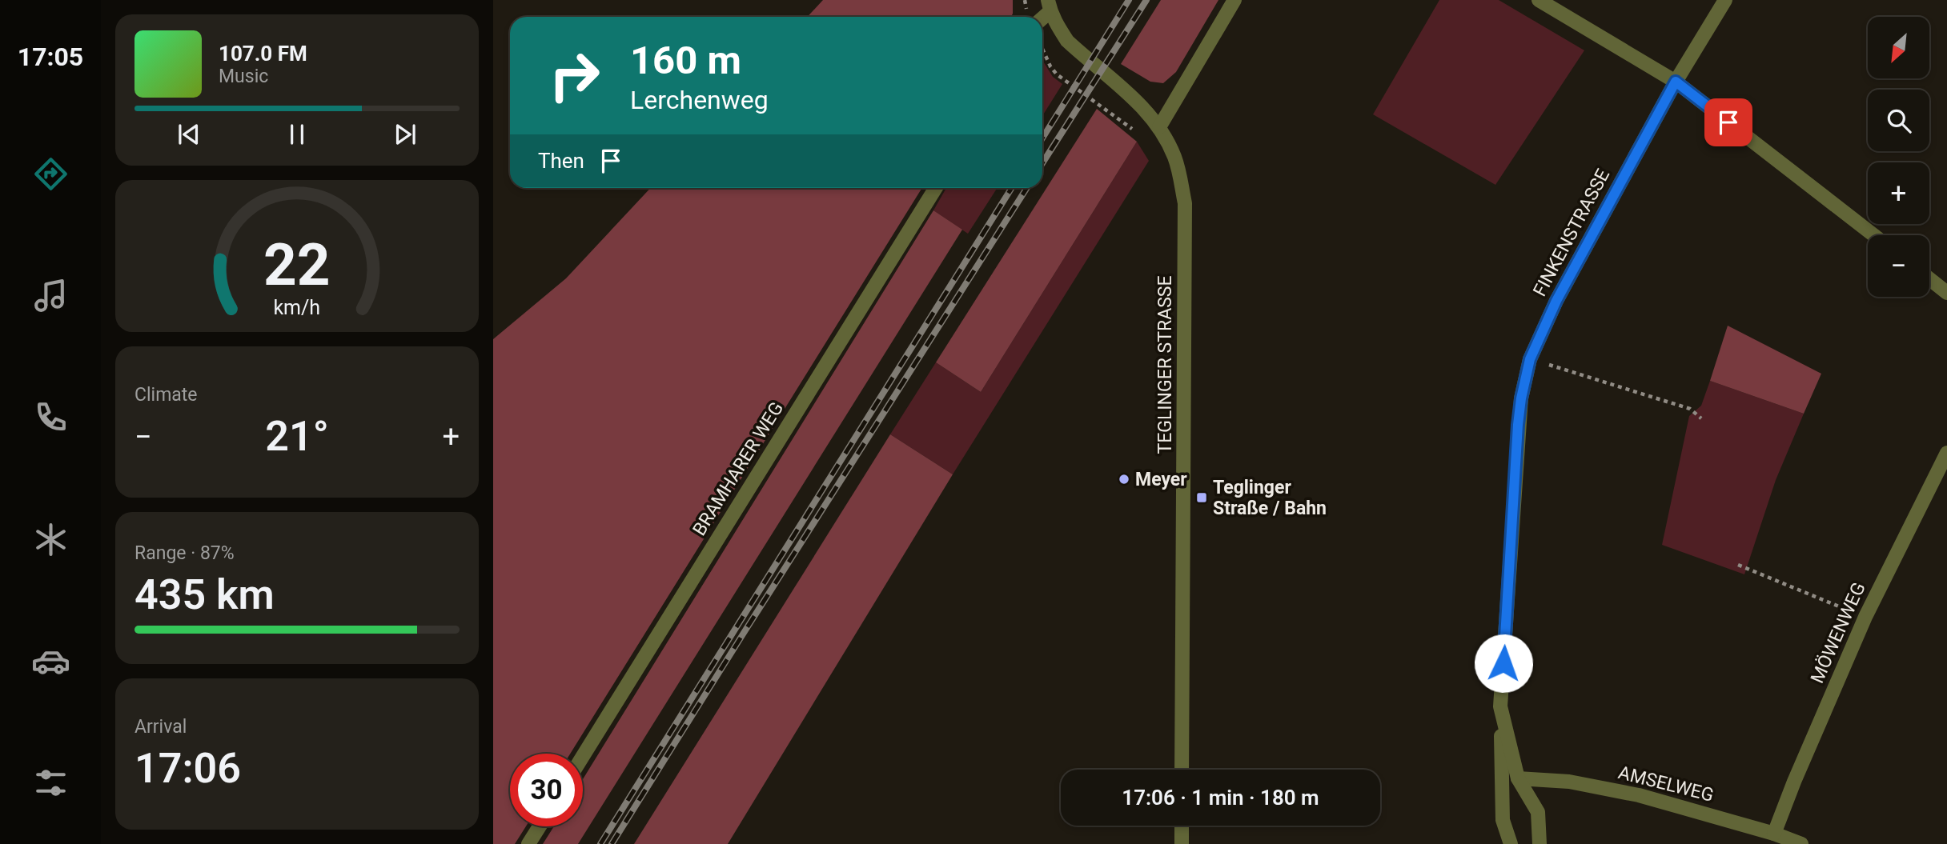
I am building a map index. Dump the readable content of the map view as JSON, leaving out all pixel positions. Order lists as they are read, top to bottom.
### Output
{
  "streets": {
    "street": [
      "FINKENSTRASSE",
      "TEGLINGER STRASSE",
      "BRAMHARER WEG",
      "MÖWENWEG",
      "AMSELWEG"
    ]
  },
  "crossings": [
    ["FINKENSTRASSE", "AMSELWEG"],
    ["MÖWENWEG", "AMSELWEG"]
  ],
  "places": {
    "other": ["Meyer"],
    "transit": ["Teglinger Straße / Bahn"]
  },
  "north": "bottom left",
  "page": {
    "tabs": "17:05",
    "map_buttons": ["+", "−"],
    "turn": ["160 m", "Lerchenweg"],
    "song": ["107.0 FM", "Music"],
    "then": "Then",
    "tile": [
      "Climate",
      ["Range · 87%", "435 km"],
      ["Arrival", "17:06"]
    ],
    "heat": ["−", "21°", "+"],
    "limit": "30",
    "trip": "17:06 · 1 min · 180 m",
    "gauge": ["22", "km/h"]
  }
}
